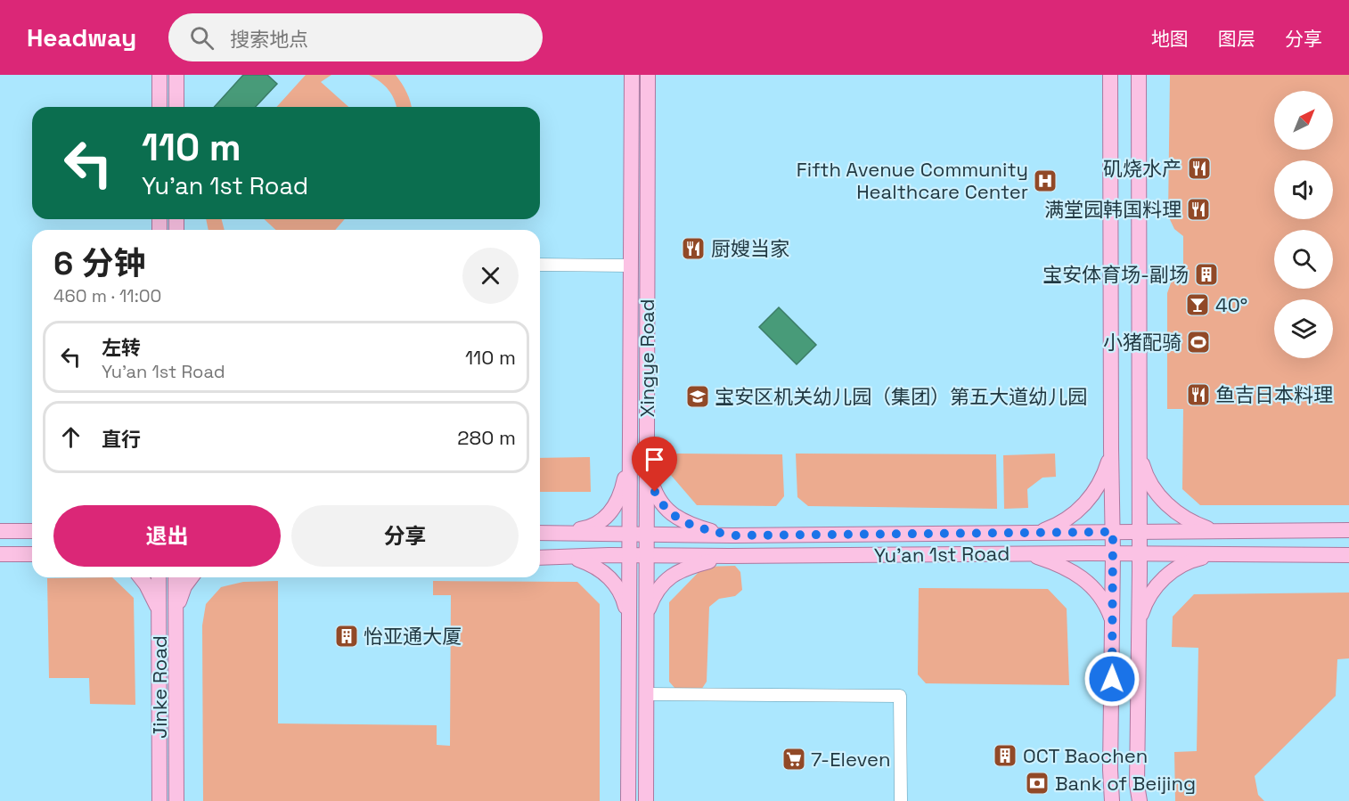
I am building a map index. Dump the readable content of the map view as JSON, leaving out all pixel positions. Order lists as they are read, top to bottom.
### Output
{
  "streets": {
    "main road": ["Xingye Road", "Yu'an 1st Road", "Jinke Road"]
  },
  "crossings": [
    ["Xingye Road", "Yu'an 1st Road"]
  ],
  "places": {
    "restaurant": [
      "矶烧水产",
      "满堂园韩国料理",
      "厨嫂当家",
      "鱼吉日本料理"
    ],
    "hospital": ["Fifth Avenue Community Healthcare Center"],
    "building": ["宝安体育场-副场", "怡亚通大厦", "OCT Baochen"],
    "bar": ["40°"],
    "sports": ["小猪配骑"],
    "school or university": ["宝安区机关幼儿园（集团）第五大道幼儿园"],
    "supermarket": ["7-Eleven"],
    "bank": ["Bank of Beijing"]
  },
  "north": "top right",
  "page": {
    "header": "Headway",
    "search": "搜索地点",
    "nav": ["地图", "图层", "分享"],
    "turn": ["110 m", "Yu'an 1st Road"],
    "heading": ["6 分钟", "460 m · 11:00"],
    "list": [
      {
        "name": "左转",
        "note": "Yu'an 1st Road",
        "value": "110 m"
      },
      {
        "name": "直行",
        "value": "280 m"
      }
    ],
    "buttons": ["退出", "分享"]
  }
}
